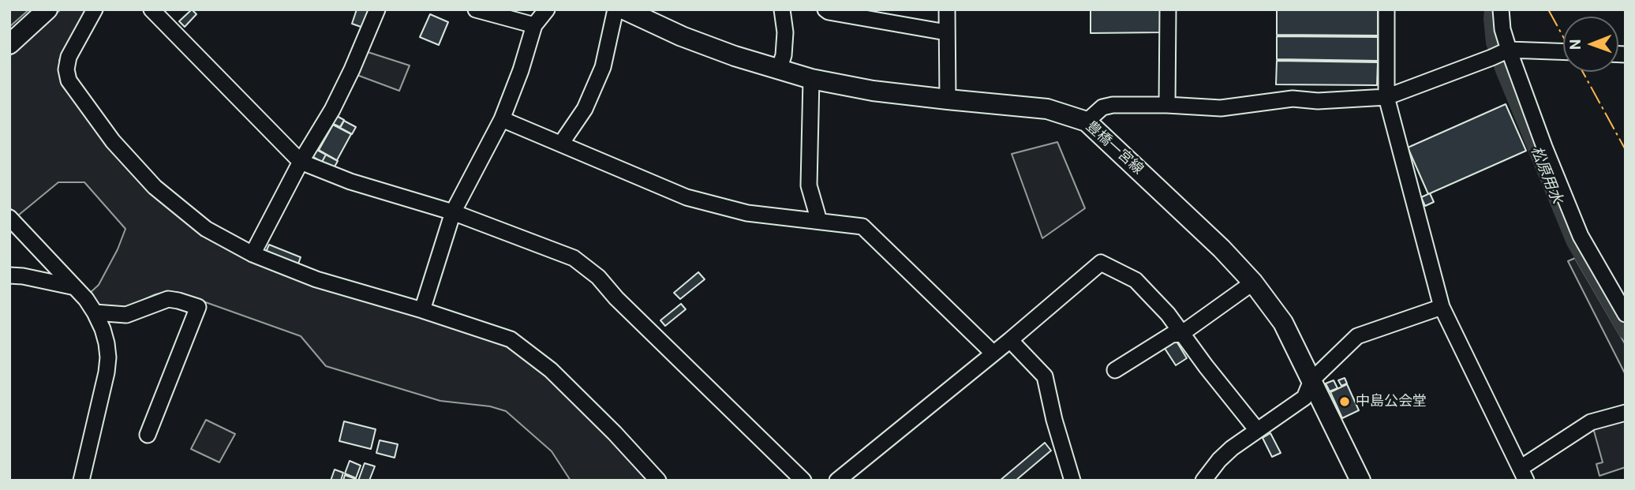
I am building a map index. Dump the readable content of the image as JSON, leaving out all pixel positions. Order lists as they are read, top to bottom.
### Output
{
  "streets": {
    "main road": ["豊橋一宮線"]
  },
  "water": ["松原用水"],
  "places": ["中島公会堂"],
  "north": "left"
}
